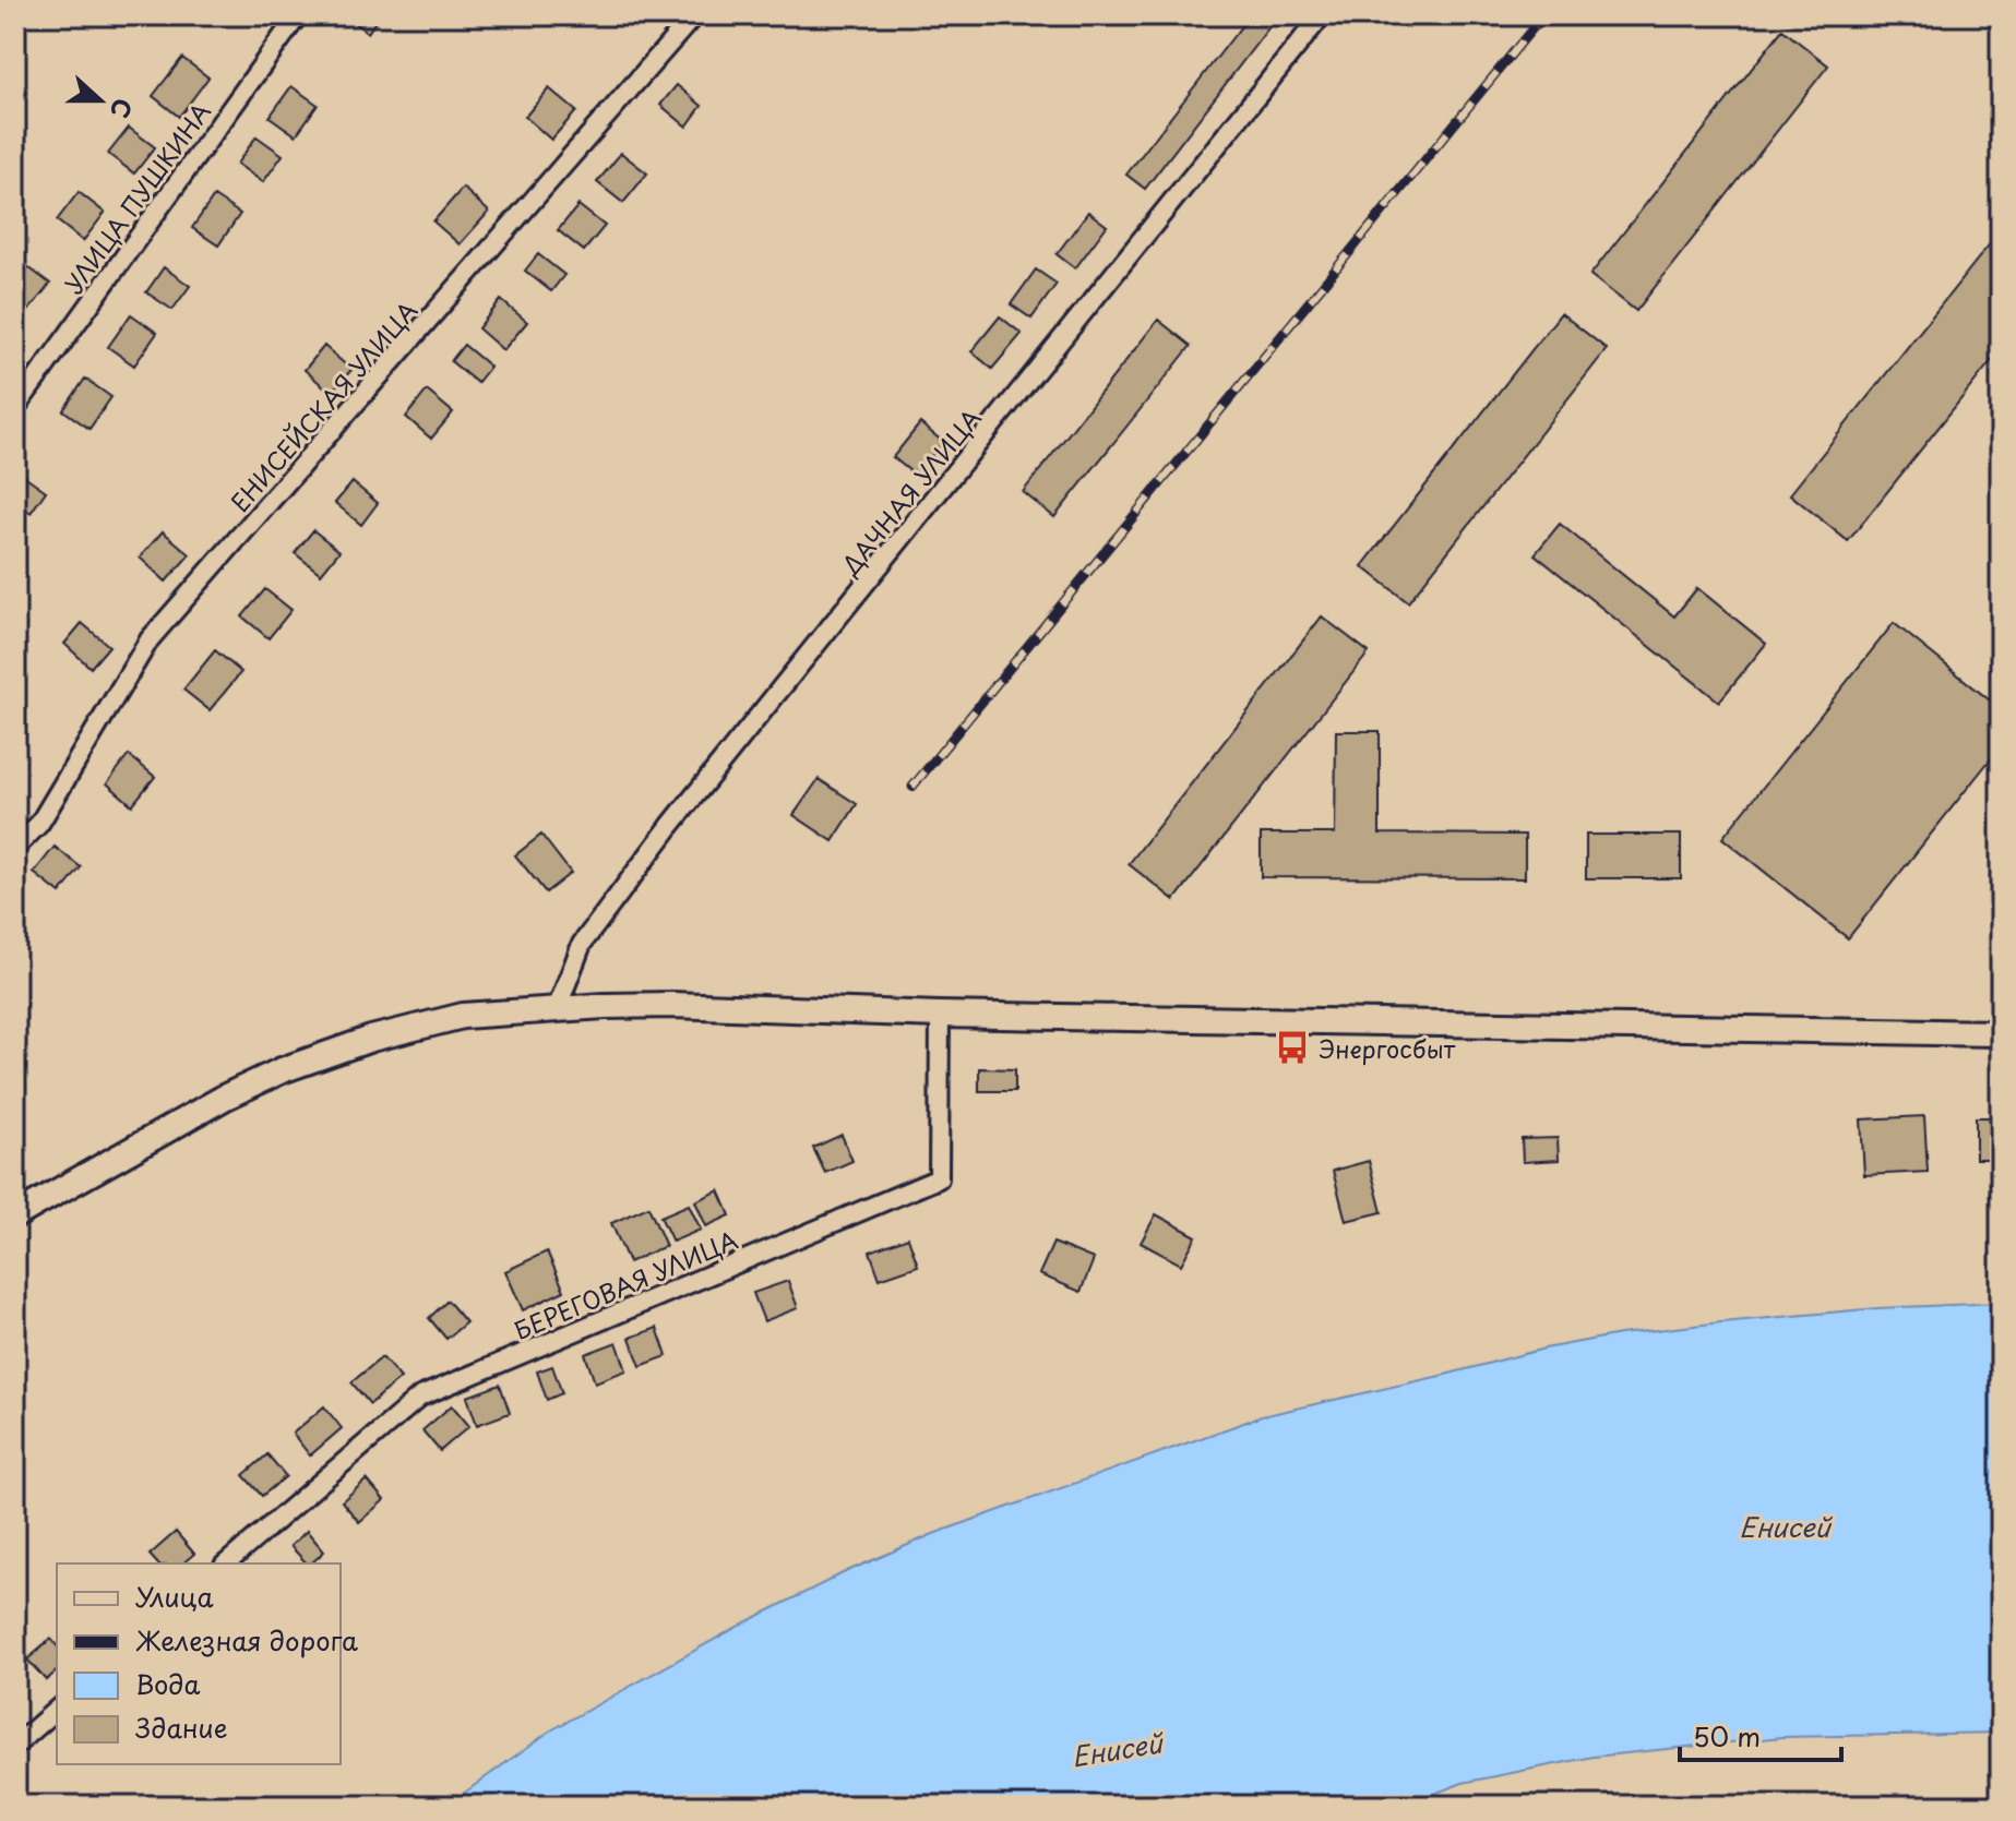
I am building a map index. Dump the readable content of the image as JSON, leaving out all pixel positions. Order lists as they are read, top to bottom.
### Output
{
  "streets": {
    "street": [
      "УЛИЦА ПУШКИНА",
      "ЕНИСЕЙСКАЯ УЛИЦА",
      "ДАЧНАЯ УЛИЦА",
      "БЕРЕГОВАЯ УЛИЦА"
    ]
  },
  "water": ["Енисей"],
  "places": {
    "bus stop": ["Энергосбыт"]
  },
  "legend": [
    "Улица",
    "Железная дорога",
    "Вода",
    "Здание"
  ],
  "scale_bar": "50 m",
  "north": "right"
}
